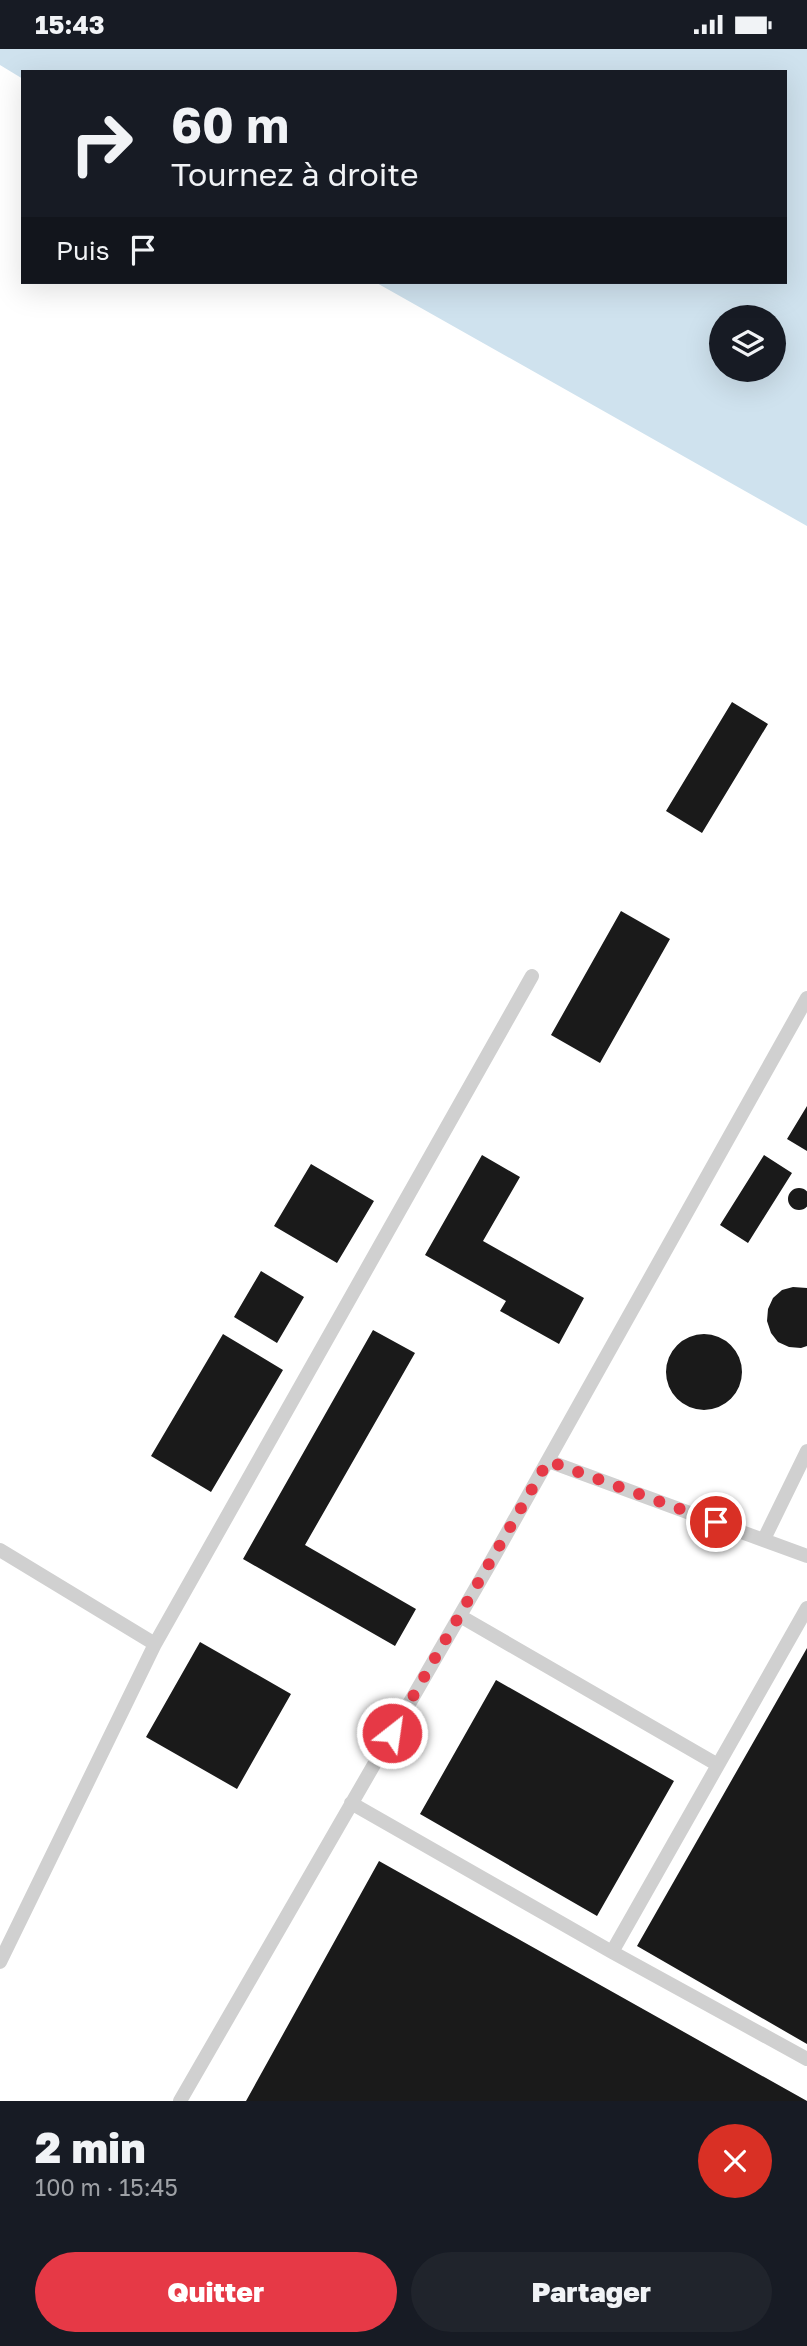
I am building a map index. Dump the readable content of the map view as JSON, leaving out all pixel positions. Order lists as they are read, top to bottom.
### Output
{
  "page": {
    "status": "15:43",
    "turn": ["60 m", "Tournez à droite"],
    "then": "Puis",
    "heading": ["2 min", "100 m · 15:45"],
    "buttons": ["Quitter", "Partager"]
  }
}
